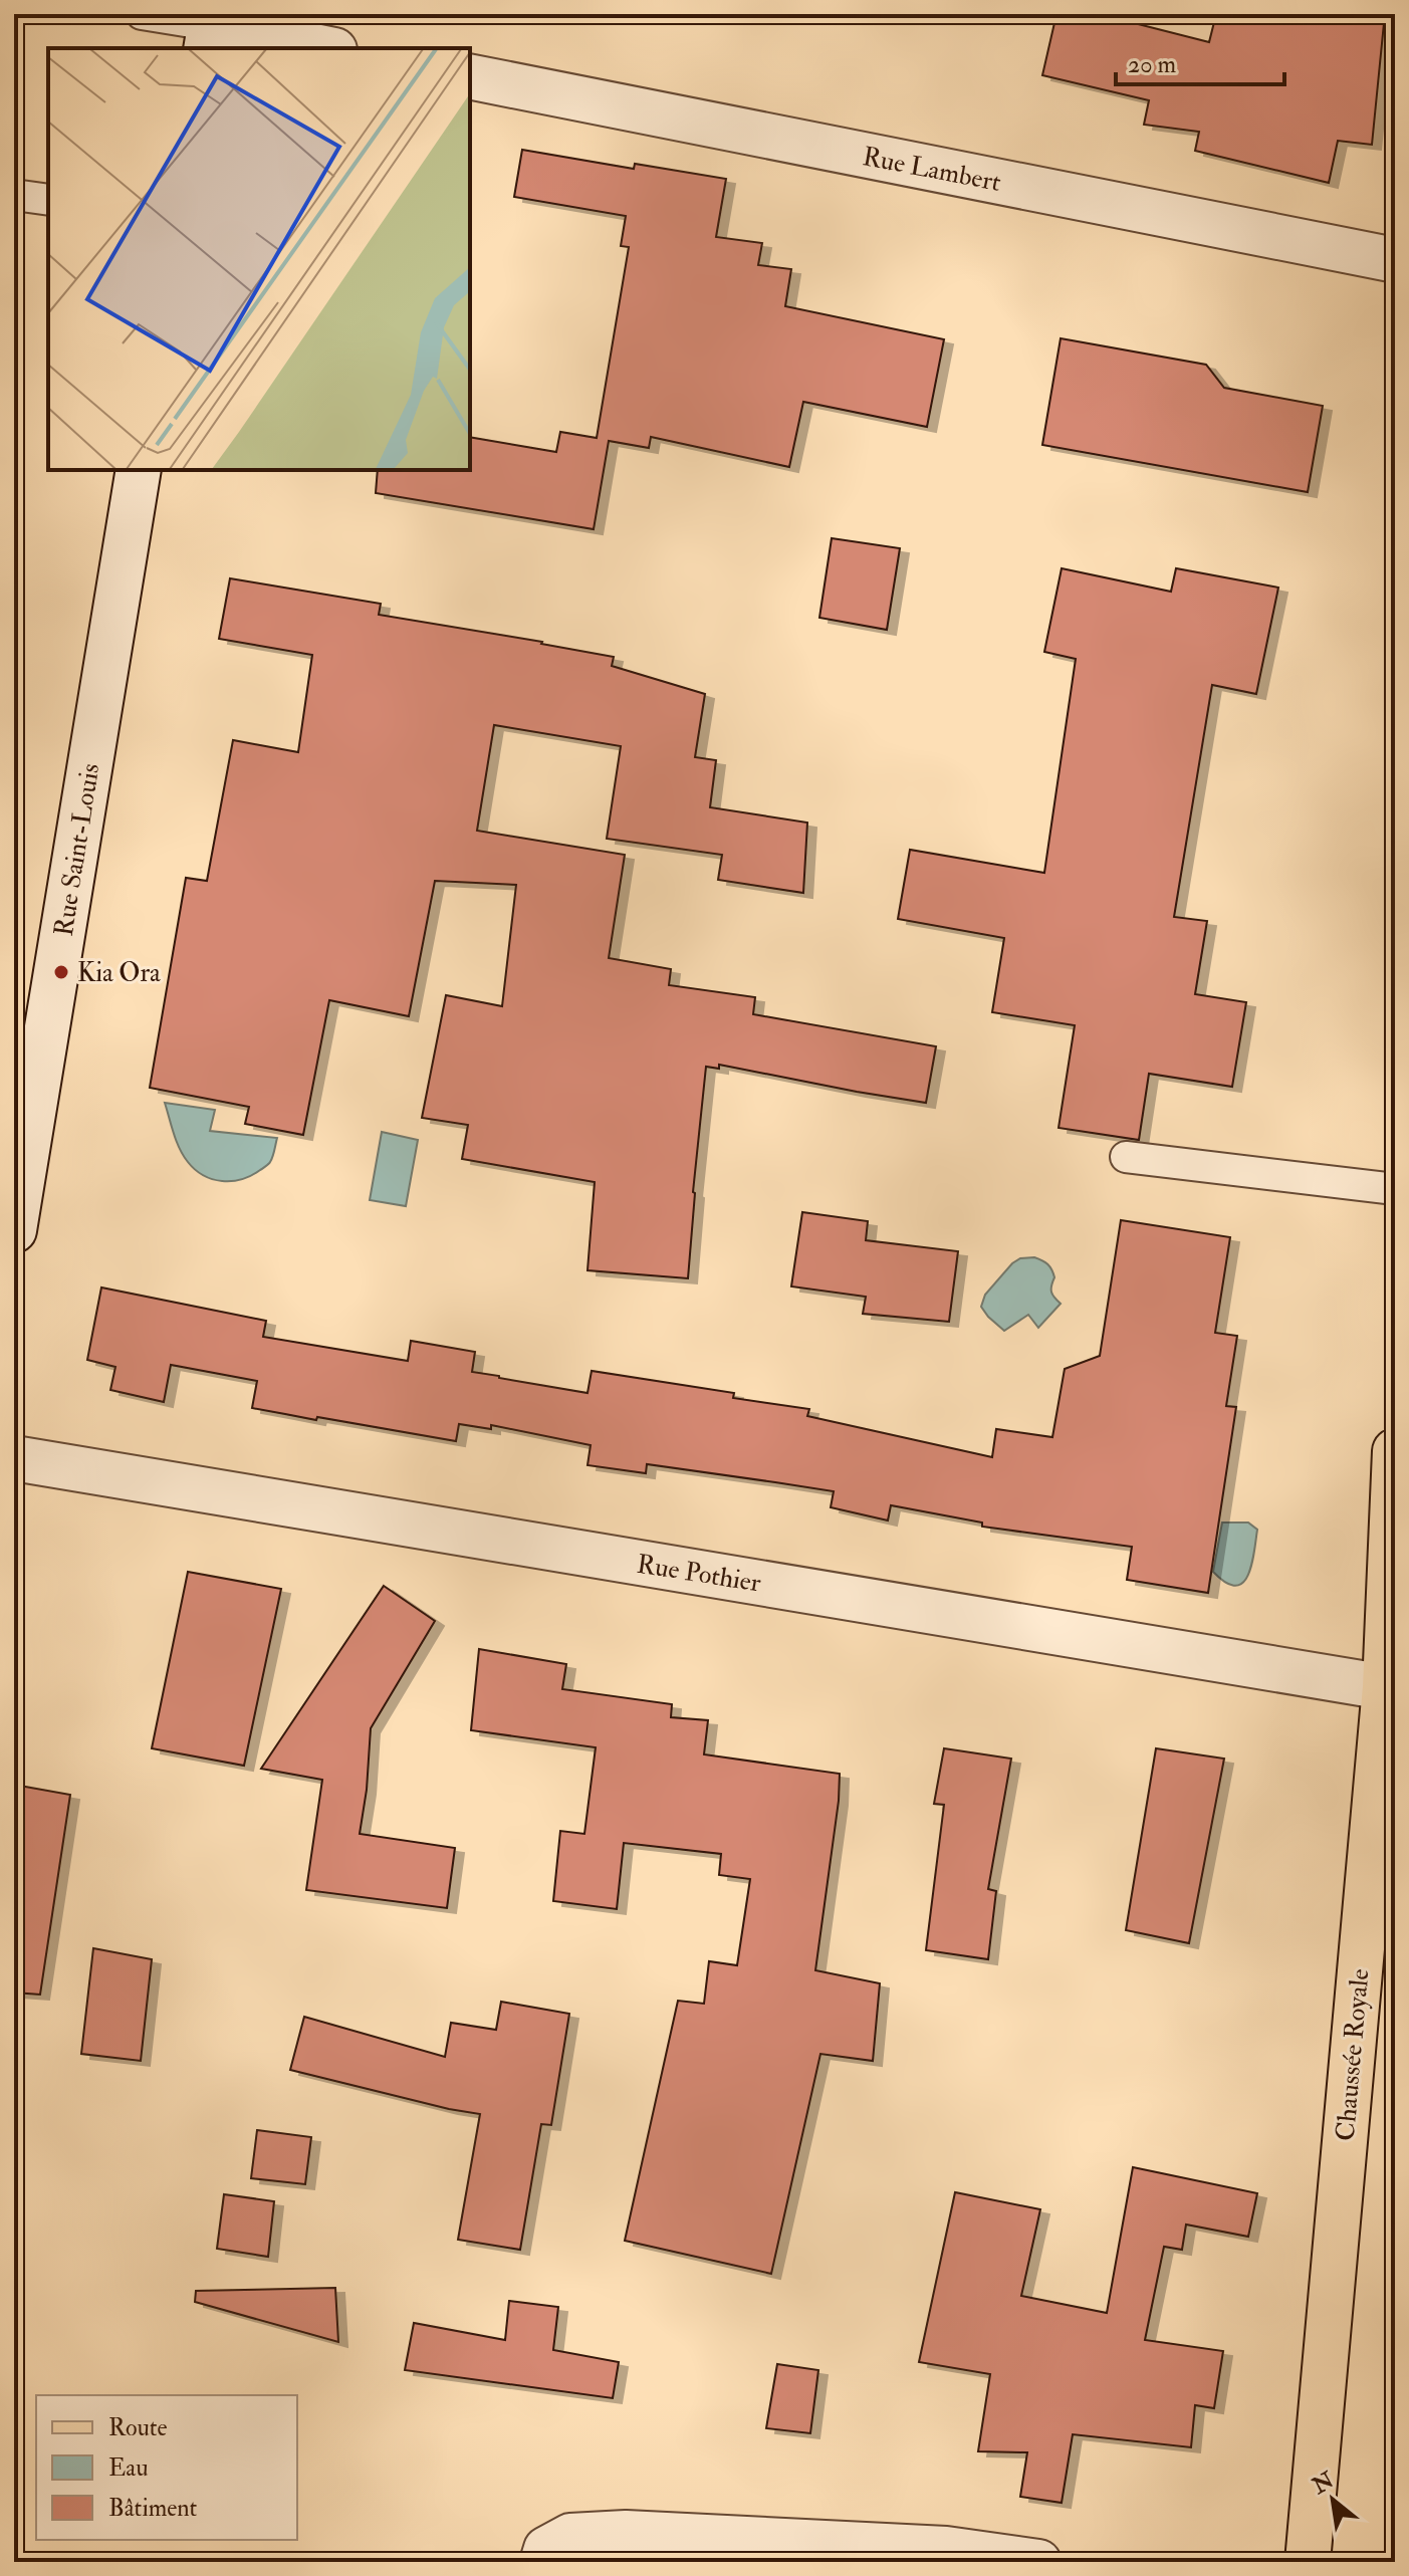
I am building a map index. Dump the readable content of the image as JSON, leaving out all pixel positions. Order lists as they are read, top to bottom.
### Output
{
  "streets": {
    "main road": ["Chaussée Royale"],
    "street": ["Rue Lambert", "Rue Saint-Louis", "Rue Pothier"]
  },
  "crossings": [
    ["Rue Pothier", "Chaussée Royale"]
  ],
  "places": ["Kia Ora"],
  "legend": ["Route", "Eau", "Bâtiment"],
  "scale_bar": "20 m",
  "north": "top left"
}
